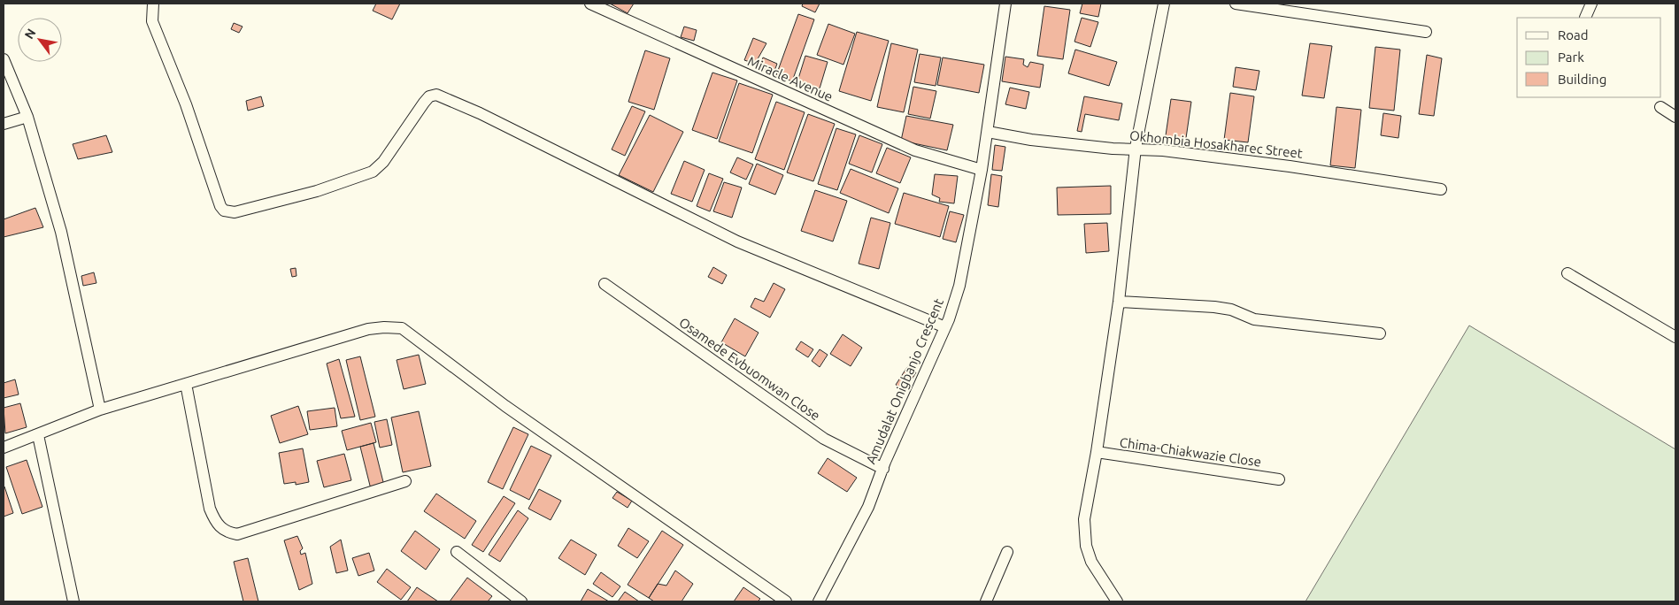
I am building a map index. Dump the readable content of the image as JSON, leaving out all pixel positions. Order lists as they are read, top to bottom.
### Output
{
  "streets": {
    "street": [
      "Miracle Avenue",
      "Okhombia Hosakharec Street",
      "Osamede Evbuomwan Close",
      "Amudalat Onigbanjo Crescent",
      "Chima-Chiakwazie Close"
    ]
  },
  "crossings": [
    ["Miracle Avenue", "Amudalat Onigbanjo Crescent"],
    ["Okhombia Hosakharec Street", "Amudalat Onigbanjo Crescent"],
    ["Osamede Evbuomwan Close", "Amudalat Onigbanjo Crescent"]
  ],
  "legend": ["Road", "Park", "Building"],
  "north": "top left"
}
